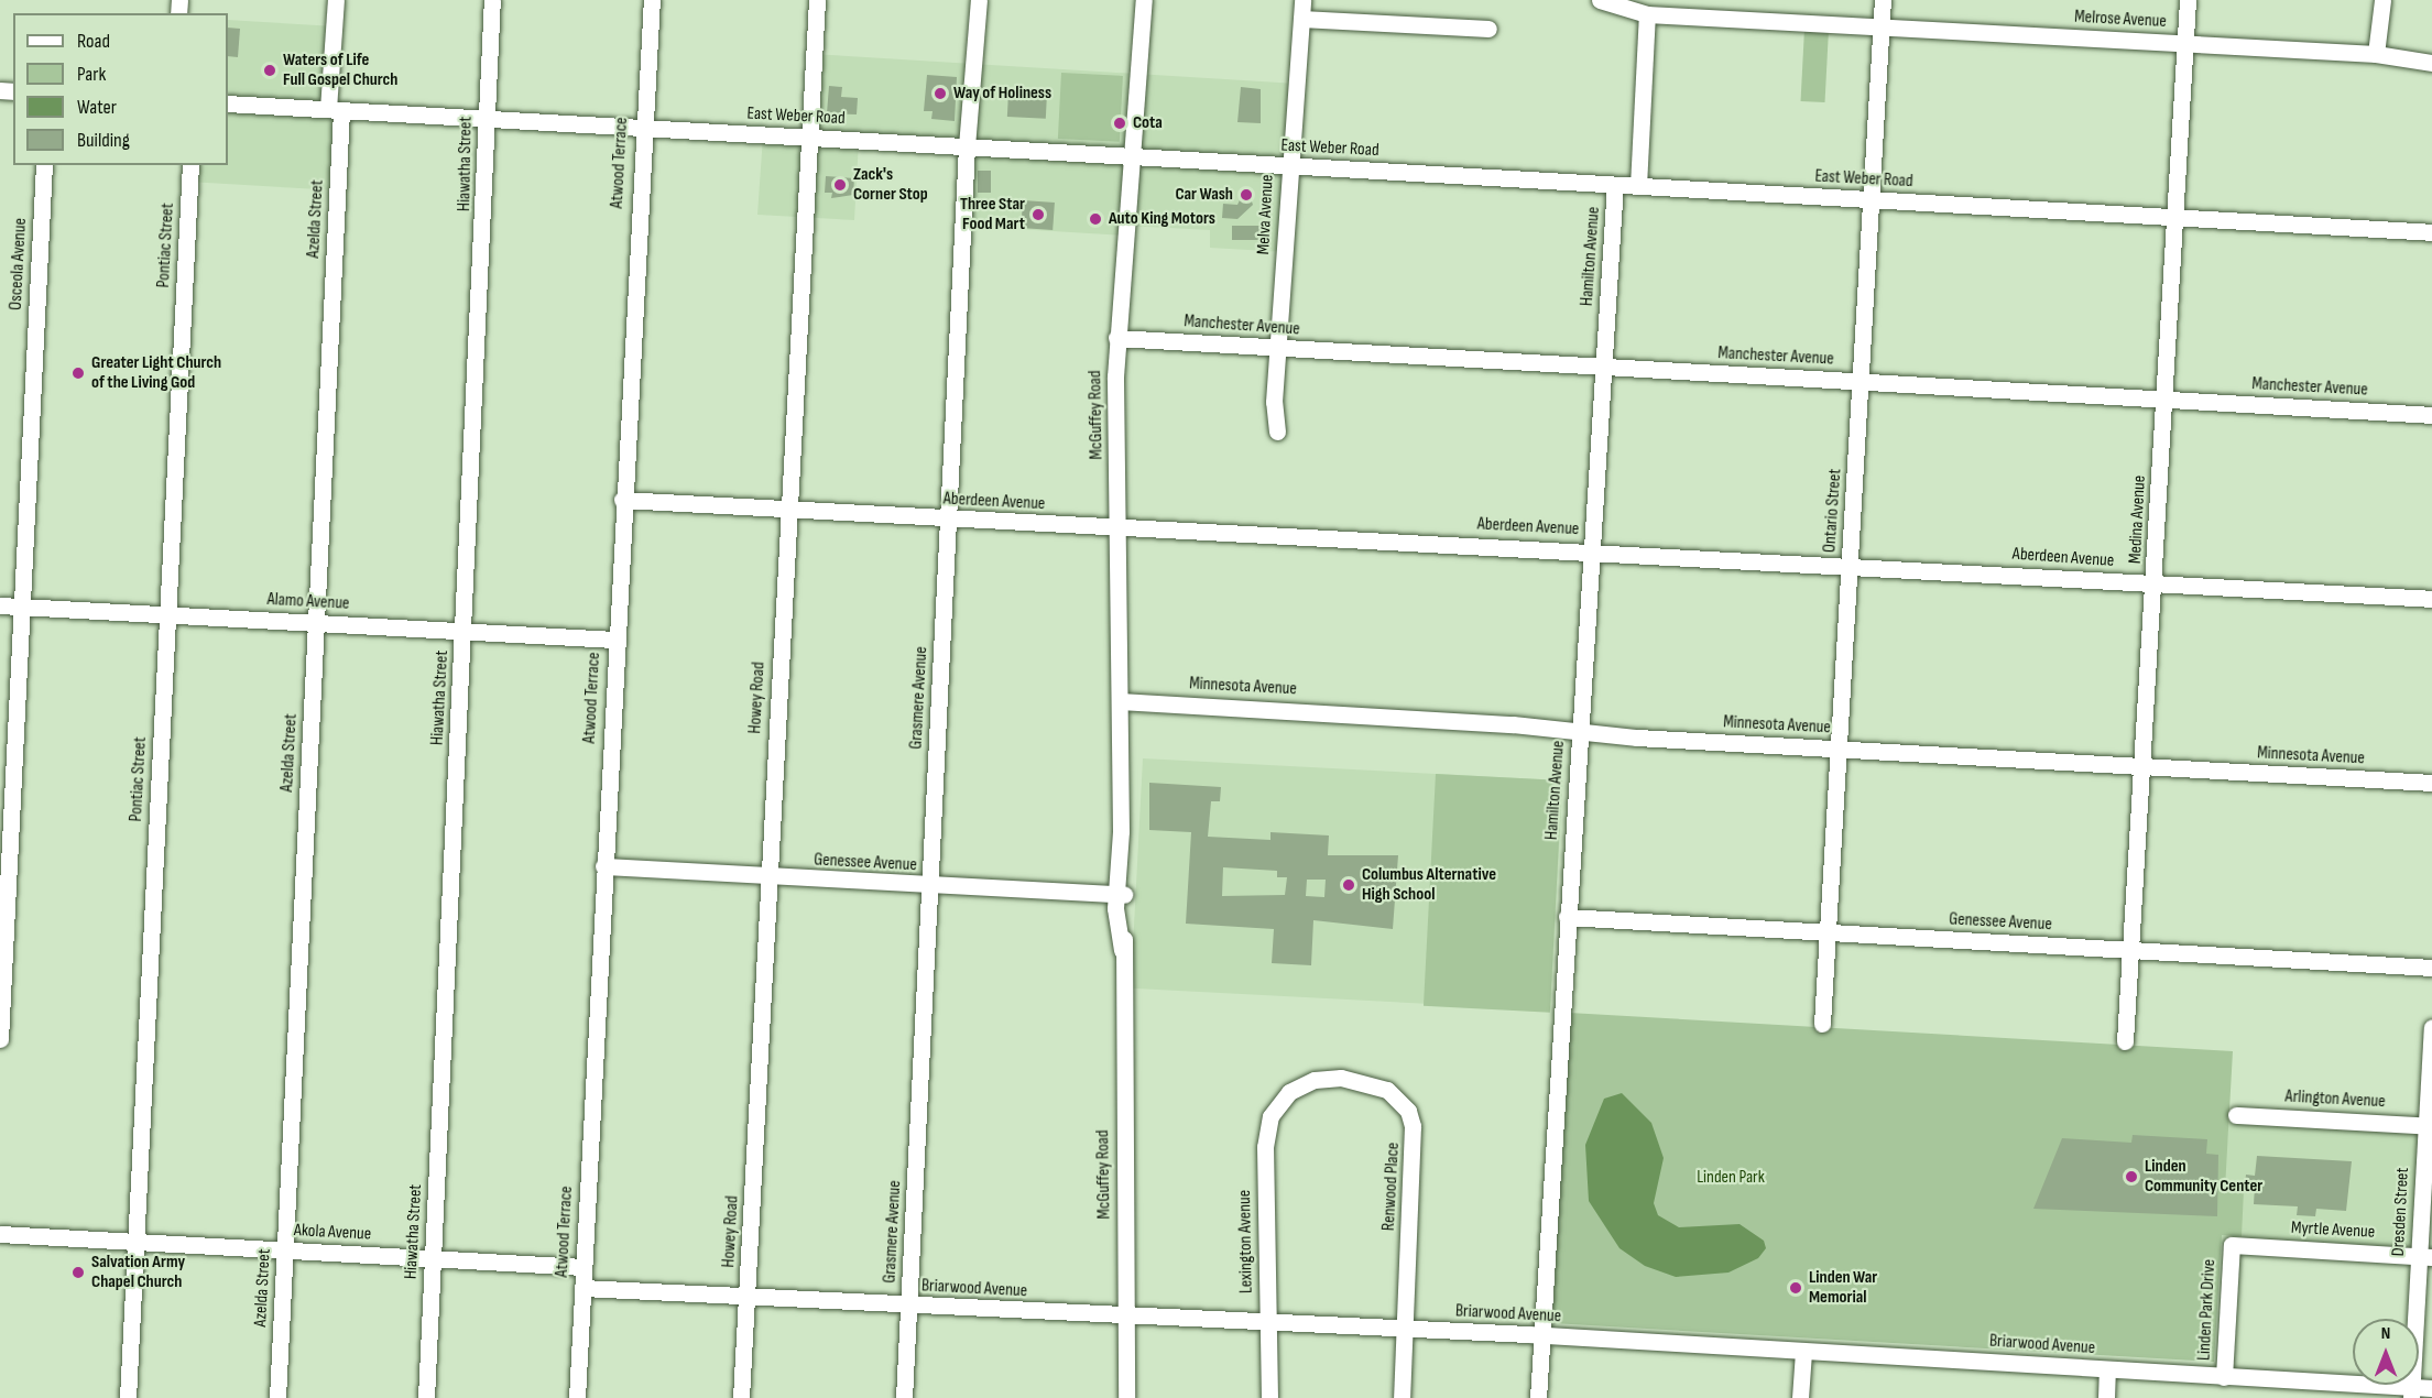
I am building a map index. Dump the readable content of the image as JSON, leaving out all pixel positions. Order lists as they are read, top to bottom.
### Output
{
  "streets": {
    "street": [
      "Melrose Avenue",
      "East Weber Road",
      "Atwood Terrace",
      "Hiawatha Street",
      "Melva Avenue",
      "Azelda Street",
      "Pontiac Street",
      "Hamilton Avenue",
      "Osceola Avenue",
      "Manchester Avenue",
      "McGuffey Road",
      "Aberdeen Avenue",
      "Ontario Street",
      "Medina Avenue",
      "Alamo Avenue",
      "Minnesota Avenue",
      "Howey Road",
      "Grasmere Avenue",
      "Genessee Avenue",
      "Arlington Avenue",
      "Renwood Place",
      "Dresden Street",
      "Myrtle Avenue",
      "Akola Avenue",
      "Lexington Avenue",
      "Briarwood Avenue",
      "Linden Park Drive"
    ]
  },
  "crossings": [
    ["Melrose Avenue", "Ontario Street"],
    ["Melrose Avenue", "Medina Avenue"],
    ["East Weber Road", "Atwood Terrace"],
    ["East Weber Road", "Hiawatha Street"],
    ["East Weber Road", "Melva Avenue"],
    ["East Weber Road", "Azelda Street"],
    ["East Weber Road", "Hamilton Avenue"],
    ["East Weber Road", "McGuffey Road"],
    ["East Weber Road", "Ontario Street"],
    ["East Weber Road", "Medina Avenue"],
    ["East Weber Road", "Howey Road"],
    ["East Weber Road", "Grasmere Avenue"],
    ["Atwood Terrace", "Aberdeen Avenue"],
    ["Atwood Terrace", "Alamo Avenue"],
    ["Atwood Terrace", "Genessee Avenue"],
    ["Atwood Terrace", "Akola Avenue"],
    ["Atwood Terrace", "Briarwood Avenue"],
    ["Hiawatha Street", "Alamo Avenue"],
    ["Hiawatha Street", "Akola Avenue"],
    ["Melva Avenue", "Manchester Avenue"],
    ["Azelda Street", "Alamo Avenue"],
    ["Azelda Street", "Akola Avenue"],
    ["Pontiac Street", "Alamo Avenue"],
    ["Pontiac Street", "Akola Avenue"],
    ["Hamilton Avenue", "Manchester Avenue"],
    ["Hamilton Avenue", "Aberdeen Avenue"],
    ["Hamilton Avenue", "Minnesota Avenue"],
    ["Hamilton Avenue", "Genessee Avenue"],
    ["Hamilton Avenue", "Briarwood Avenue"],
    ["Osceola Avenue", "Alamo Avenue"],
    ["Manchester Avenue", "McGuffey Road"],
    ["Manchester Avenue", "Ontario Street"],
    ["Manchester Avenue", "Medina Avenue"],
    ["McGuffey Road", "Aberdeen Avenue"],
    ["McGuffey Road", "Minnesota Avenue"],
    ["McGuffey Road", "Genessee Avenue"],
    ["McGuffey Road", "Briarwood Avenue"],
    ["Aberdeen Avenue", "Ontario Street"],
    ["Aberdeen Avenue", "Medina Avenue"],
    ["Aberdeen Avenue", "Howey Road"],
    ["Aberdeen Avenue", "Grasmere Avenue"],
    ["Ontario Street", "Minnesota Avenue"],
    ["Ontario Street", "Genessee Avenue"],
    ["Medina Avenue", "Minnesota Avenue"],
    ["Medina Avenue", "Genessee Avenue"],
    ["Howey Road", "Genessee Avenue"],
    ["Howey Road", "Briarwood Avenue"],
    ["Grasmere Avenue", "Genessee Avenue"],
    ["Grasmere Avenue", "Briarwood Avenue"],
    ["Arlington Avenue", "Dresden Street"],
    ["Renwood Place", "Lexington Avenue"],
    ["Renwood Place", "Briarwood Avenue"],
    ["Dresden Street", "Myrtle Avenue"],
    ["Dresden Street", "Briarwood Avenue"],
    ["Myrtle Avenue", "Linden Park Drive"],
    ["Lexington Avenue", "Briarwood Avenue"],
    ["Briarwood Avenue", "Linden Park Drive"]
  ],
  "parks": ["Linden Park"],
  "places": [
    "Waters of Life Full Gospel Church",
    "Way of Holiness",
    "Cota",
    "Zack's Corner Stop",
    "Car Wash",
    "Three Star Food Mart",
    "Auto King Motors",
    "Greater Light Church of the Living God",
    "Columbus Alternative High School",
    "Linden Community Center",
    "Salvation Army Chapel Church",
    "Linden War Memorial"
  ],
  "legend": [
    "Road",
    "Park",
    "Water",
    "Building"
  ],
  "north": "top"
}
